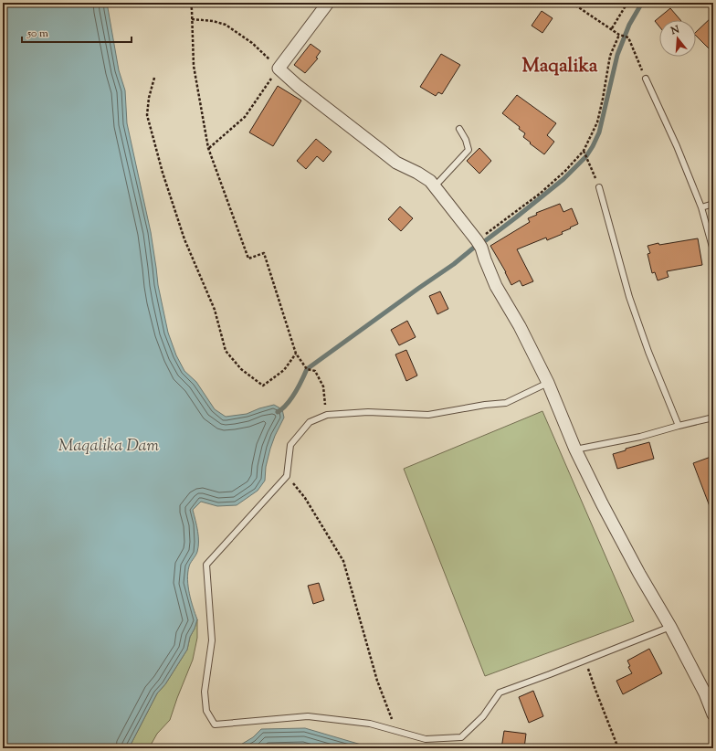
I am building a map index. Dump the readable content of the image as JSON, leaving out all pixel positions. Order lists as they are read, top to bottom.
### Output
{
  "districts": ["Maqalika"],
  "water": ["Maqalika Dam"],
  "scale_bar": "50 m",
  "north": "top"
}
